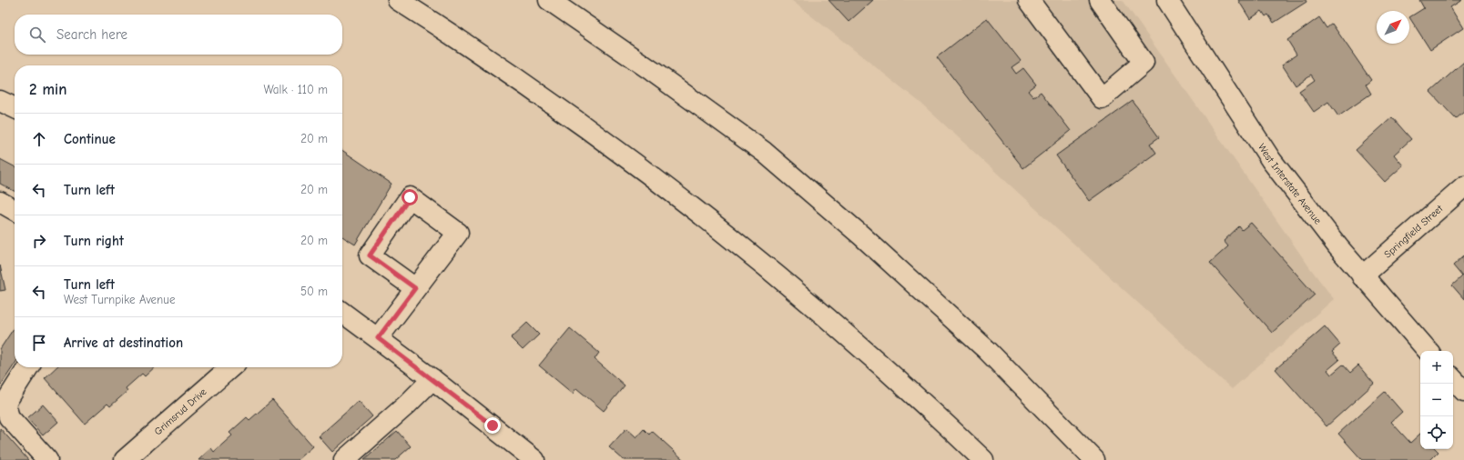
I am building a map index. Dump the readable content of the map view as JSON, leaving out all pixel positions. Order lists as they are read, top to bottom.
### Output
{
  "streets": {
    "main road": ["West Interstate Avenue", "Springfield Street", "Grimsrud Drive"]
  },
  "crossings": [
    ["West Interstate Avenue", "Springfield Street"]
  ],
  "north": "top right",
  "page": {
    "search": "Search here",
    "heading": ["2 min", "Walk · 110 m"],
    "list": [
      ["Continue", "20 m"],
      ["Turn left", "20 m"],
      ["Turn right", "20 m"],
      ["Turn left", "West Turnpike Avenue", "50 m"],
      "Arrive at destination"
    ],
    "map_buttons": ["+", "−"]
  }
}
